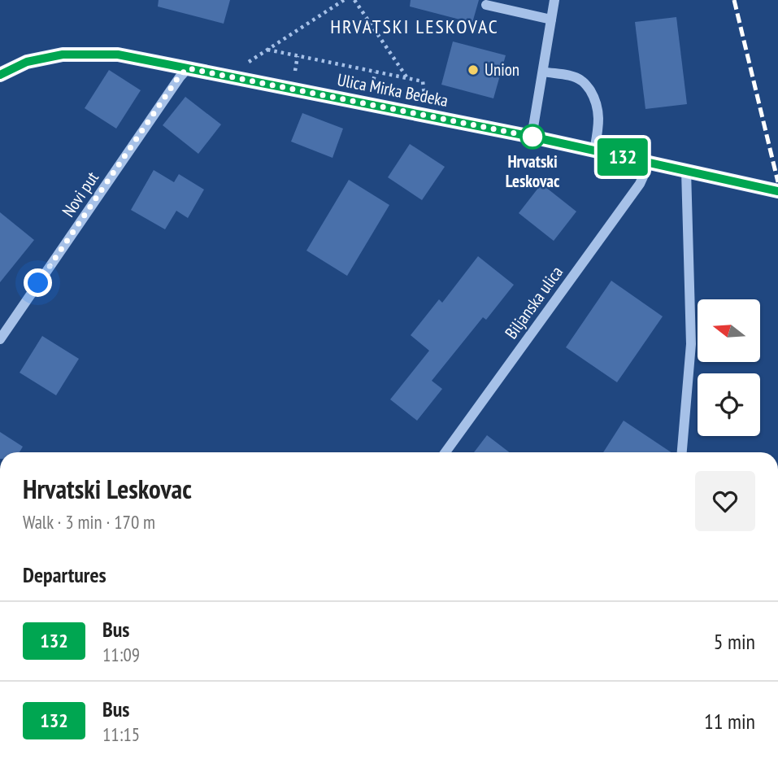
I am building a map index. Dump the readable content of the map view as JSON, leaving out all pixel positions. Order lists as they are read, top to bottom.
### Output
{
  "streets": {
    "main road": ["Ulica Mirka Bedeka"],
    "street": ["Novi put", "Biljanska ulica"]
  },
  "crossings": [
    ["Ulica Mirka Bedeka", "Novi put"],
    ["Ulica Mirka Bedeka", "Biljanska ulica"]
  ],
  "districts": ["HRVATSKI LESKOVAC"],
  "places": ["Union", "Hrvatski Leskovac"],
  "lines": ["bus line 132"],
  "north": "left",
  "page": {
    "on_map": "132",
    "heading": [
      ["Hrvatski Leskovac", "Walk · 3 min · 170 m"],
      "Departures"
    ],
    "list": [
      {
        "mark": "132",
        "name": "Bus",
        "note": "11:09",
        "value": "5 min"
      },
      {
        "mark": "132",
        "name": "Bus",
        "note": "11:15",
        "value": "11 min"
      }
    ]
  }
}
